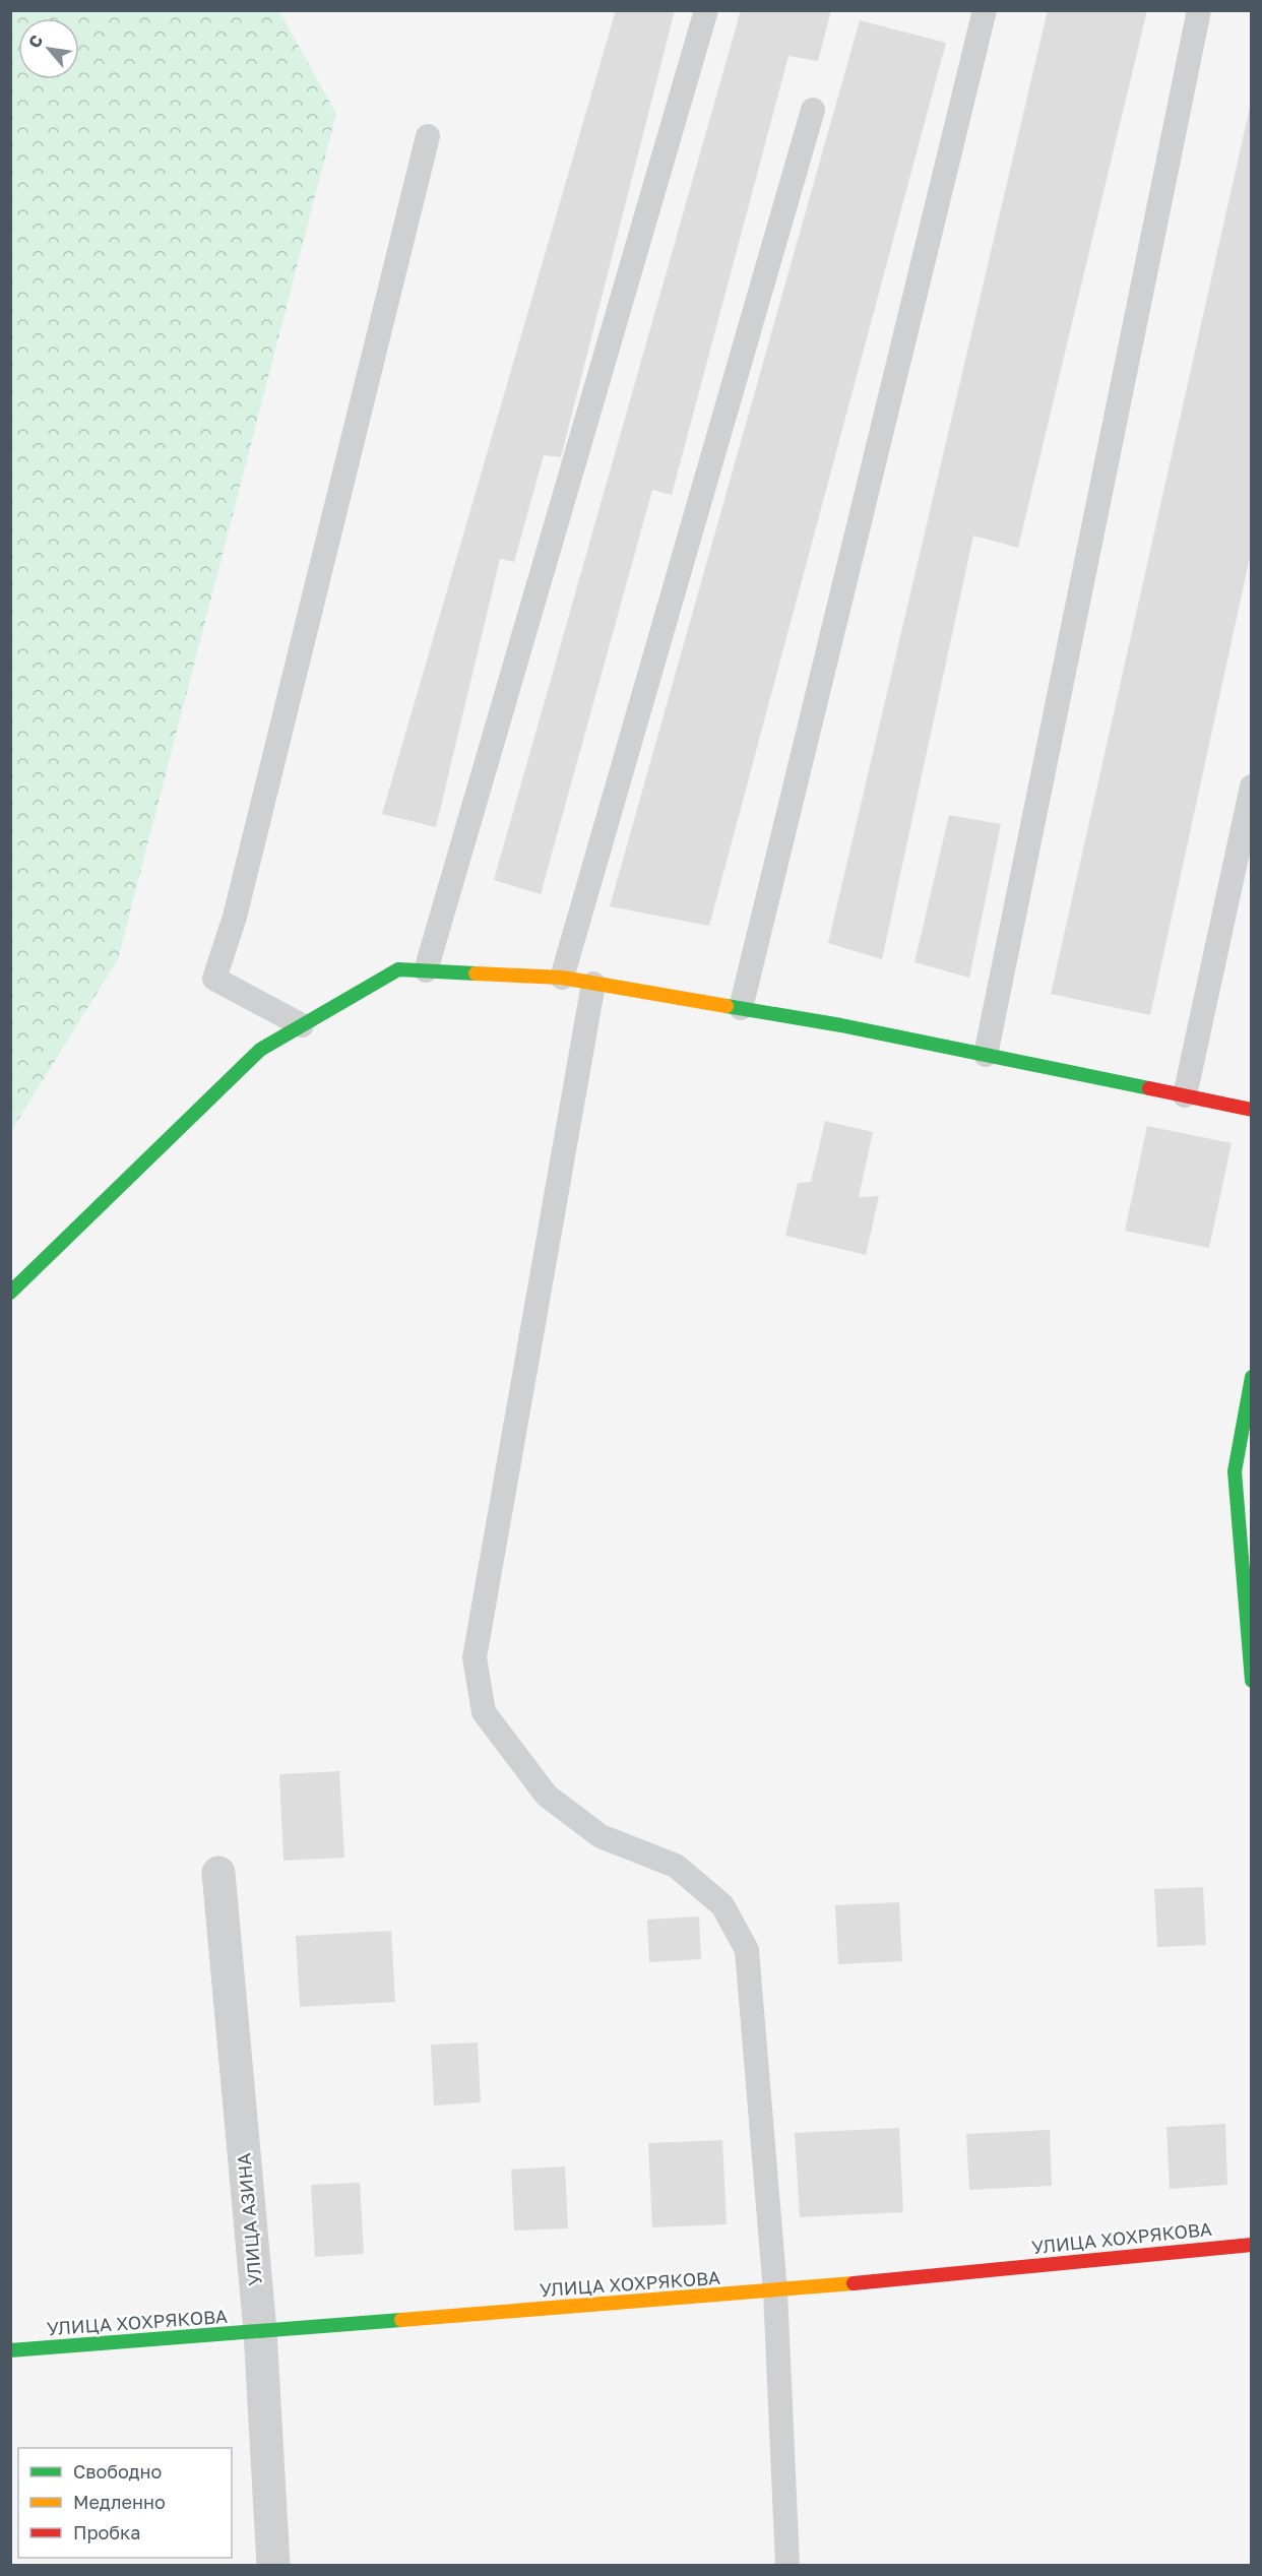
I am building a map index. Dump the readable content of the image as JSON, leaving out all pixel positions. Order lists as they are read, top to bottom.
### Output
{
  "streets": {
    "street": ["УЛИЦА АЗИНА", "УЛИЦА ХОХРЯКОВА"]
  },
  "crossings": [
    ["УЛИЦА АЗИНА", "УЛИЦА ХОХРЯКОВА"]
  ],
  "legend": ["Свободно", "Медленно", "Пробка"],
  "north": "top left"
}
